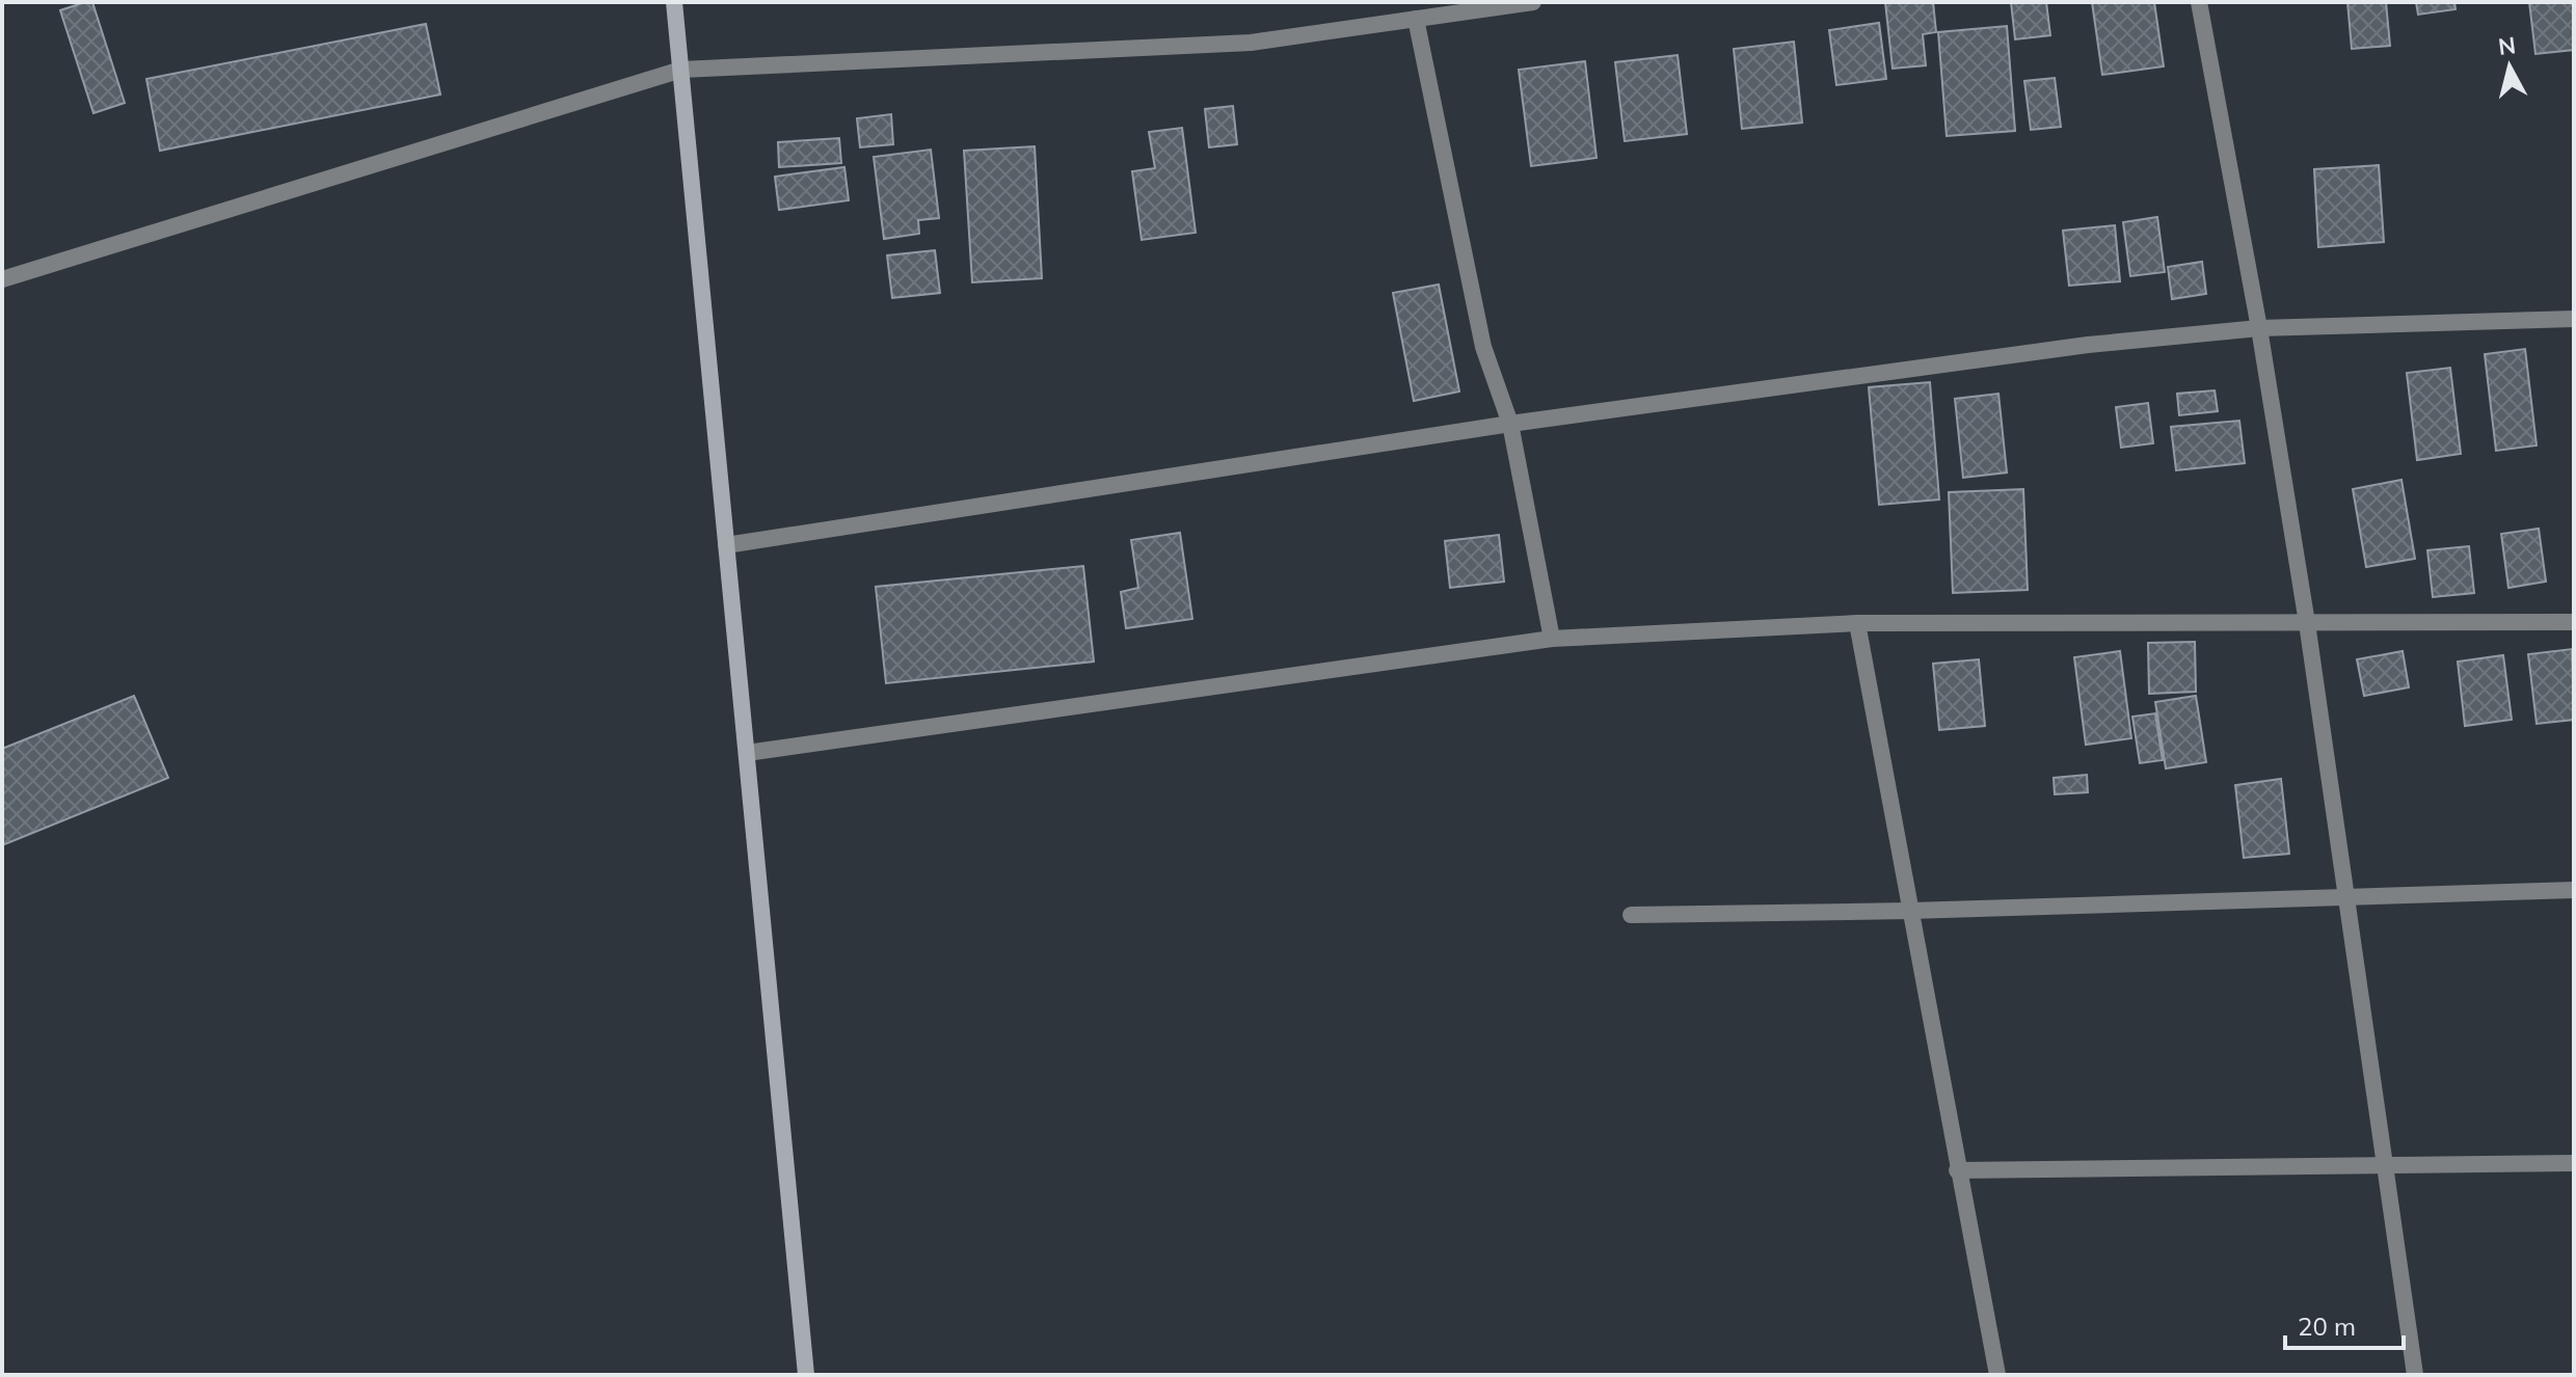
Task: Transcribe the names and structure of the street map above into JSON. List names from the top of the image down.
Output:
{
  "scale_bar": "20 m",
  "north": "top"
}
